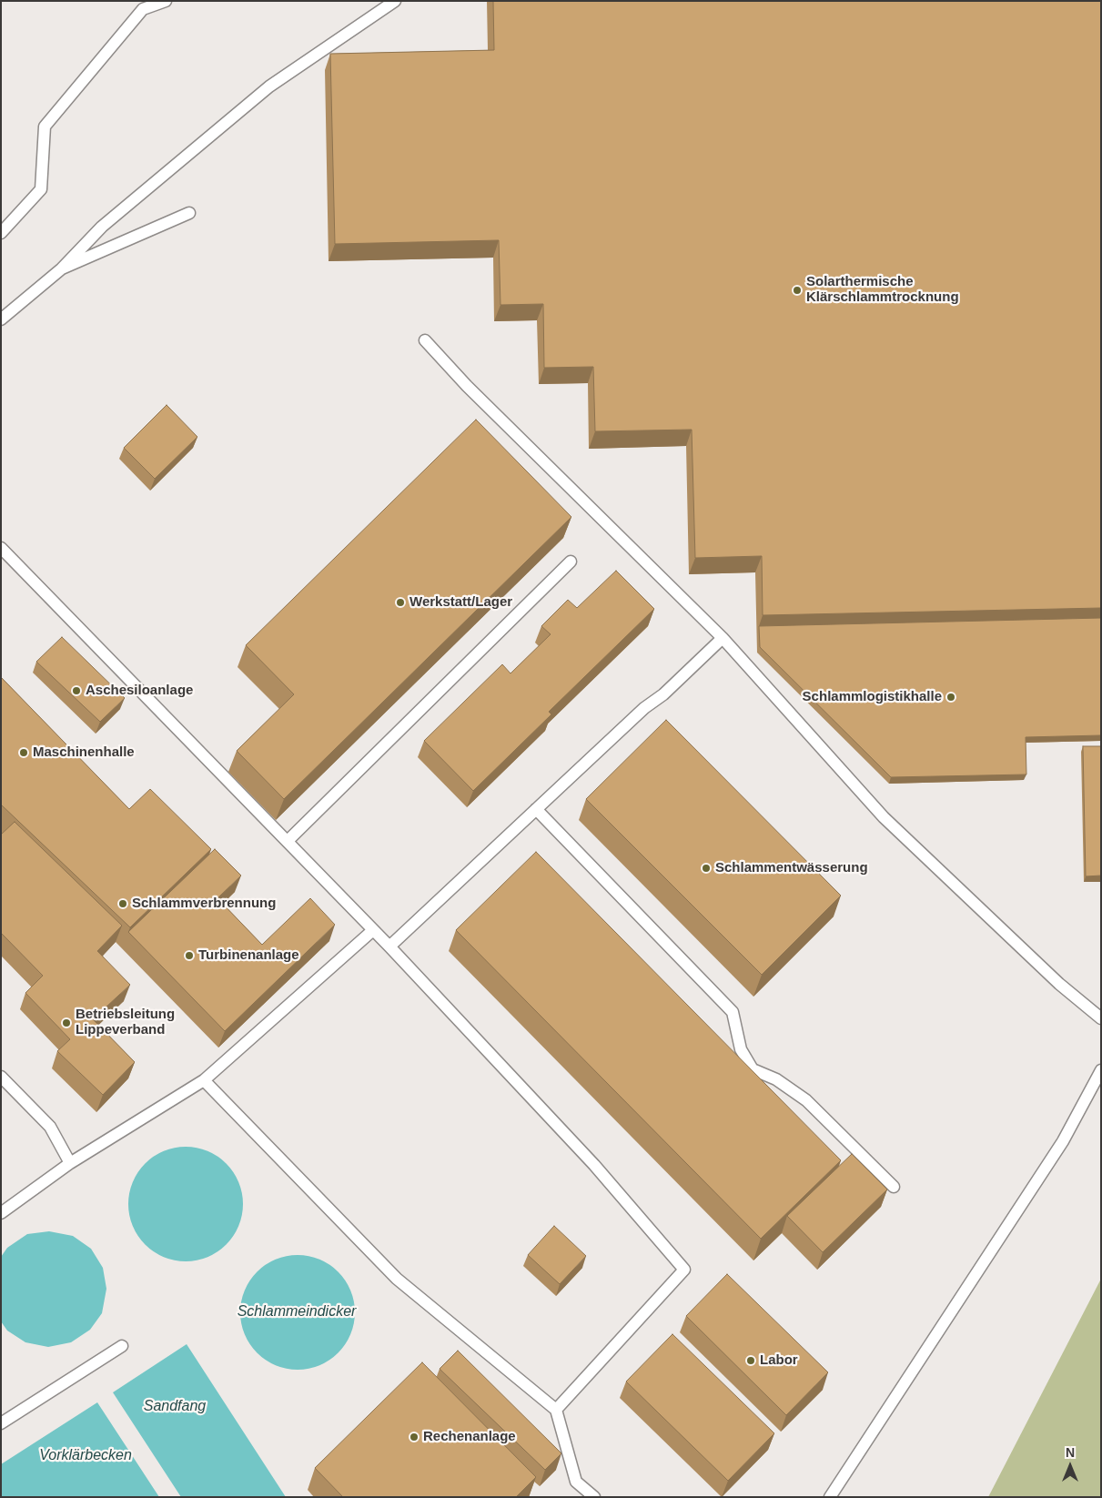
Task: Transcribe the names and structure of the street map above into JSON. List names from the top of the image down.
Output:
{
  "water": ["Schlammeindicker", "Sandfang", "Vorklärbecken"],
  "places": [
    "Solarthermische Klärschlammtrocknung",
    "Werkstatt/Lager",
    "Aschesiloanlage",
    "Schlammlogistikhalle",
    "Maschinenhalle",
    "Schlammentwässerung",
    "Schlammverbrennung",
    "Turbinenanlage",
    "Betriebsleitung Lippeverband",
    "Labor",
    "Rechenanlage"
  ],
  "north": "top"
}
